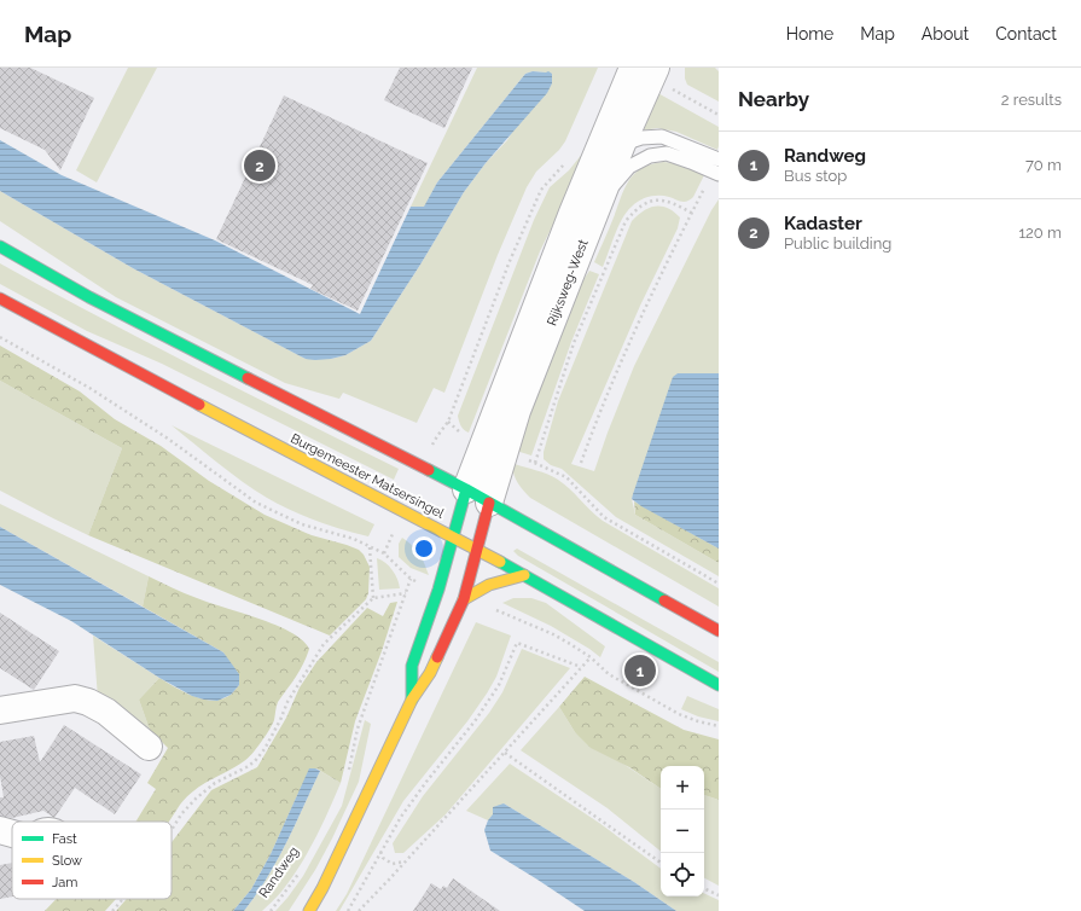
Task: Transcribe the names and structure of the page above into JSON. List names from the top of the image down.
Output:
{
  "streets": {
    "main road": ["Burgemeester Matsersingel"],
    "street": ["Rijksweg-West"],
    "path": ["Randweg"]
  },
  "legend": ["Fast", "Slow", "Jam"],
  "page": {
    "header": "Map",
    "nav": [
      "Home",
      "Map",
      "About",
      "Contact"
    ],
    "heading": ["Nearby", "2 results"],
    "list": [
      {
        "mark": "1",
        "name": "Randweg",
        "note": "Bus stop",
        "value": "70 m"
      },
      {
        "mark": "2",
        "name": "Kadaster",
        "note": "Public building",
        "value": "120 m"
      }
    ],
    "pins": ["2", "1"],
    "map_buttons": ["+", "−"]
  }
}
